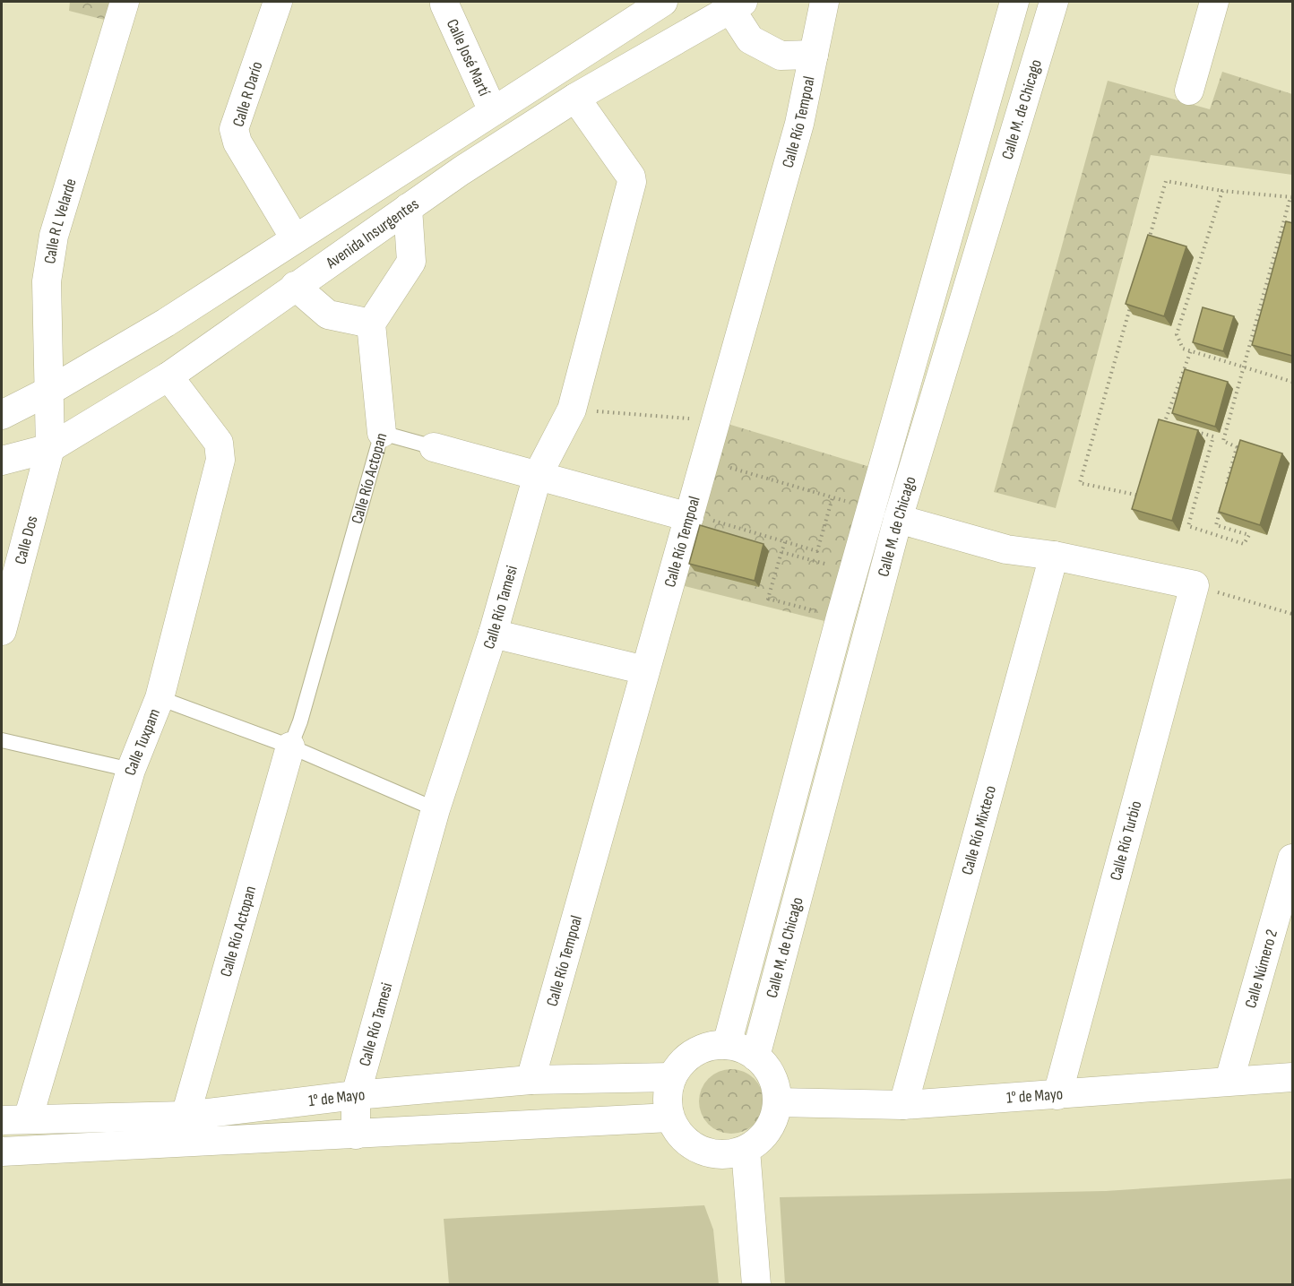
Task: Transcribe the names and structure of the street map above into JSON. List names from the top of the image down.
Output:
{
  "streets": {
    "street": [
      "Calle José Martí",
      "Calle R Darío",
      "Calle M. de Chicago",
      "Calle Río Tempoal",
      "Calle R L Velarde",
      "Avenida Insurgentes",
      "Calle Río Actopan",
      "Calle Dos",
      "Calle Río Tamesi",
      "Calle Tuxpam",
      "Calle Río Mixteco",
      "Calle Río Turbio",
      "Calle Número 2",
      "1° de Mayo"
    ]
  },
  "crossings": [
    ["Calle M. de Chicago", "1° de Mayo"],
    ["Calle Río Tempoal", "1° de Mayo"],
    ["Calle R L Velarde", "Avenida Insurgentes"],
    ["Calle R L Velarde", "Calle Dos"],
    ["Avenida Insurgentes", "Calle Dos"],
    ["Avenida Insurgentes", "Calle Río Tamesi"],
    ["Avenida Insurgentes", "Calle Tuxpam"],
    ["Calle Río Actopan", "1° de Mayo"],
    ["Calle Río Tamesi", "1° de Mayo"],
    ["Calle Tuxpam", "1° de Mayo"],
    ["Calle Río Mixteco", "1° de Mayo"],
    ["Calle Río Turbio", "1° de Mayo"],
    ["Calle Número 2", "1° de Mayo"]
  ]
}
